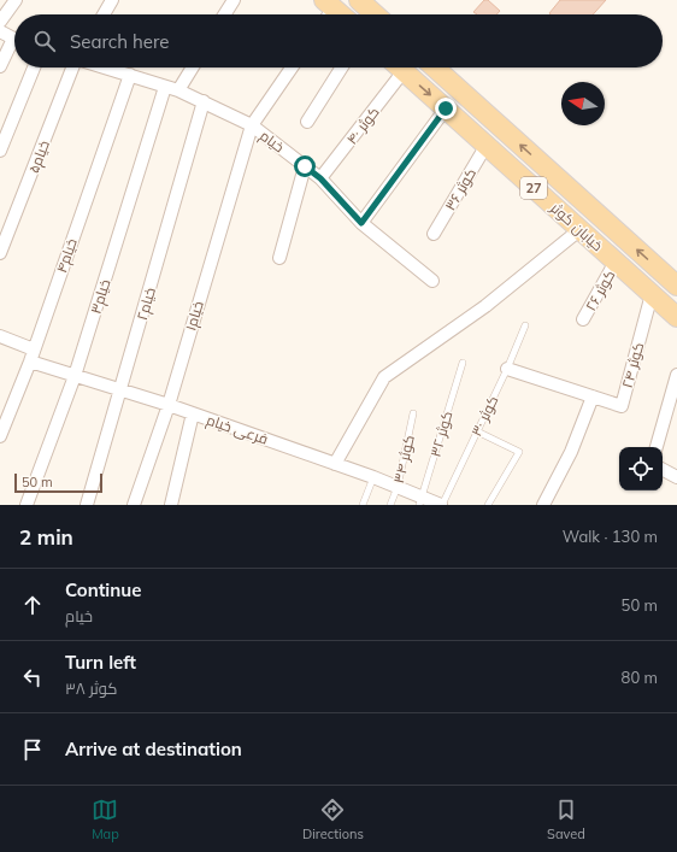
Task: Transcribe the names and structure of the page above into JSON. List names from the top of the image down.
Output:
{
  "streets": {
    "main road": ["27", "خیابان کوثر"],
    "street": [
      "کوثر ۴۰",
      "خیام",
      "خیام۵",
      "کوثر ۳۶",
      "خیام۴",
      "کوثر ۲۶",
      "خیام۳",
      "خیام۲",
      "خیام۱",
      "کوثر ۲۴",
      "فرعی خیام"
    ],
    "lane": ["کوثر ۳۰", "کوثر ۳۲", "کوثر ۳۴"]
  },
  "crossings": [
    ["کوثر ۴۰", "خیام"],
    ["خیام", "خیام۴"],
    ["خیام", "خیام۳"],
    ["خیام", "خیام۲"],
    ["خیام", "خیام۱"],
    ["کوثر ۳۶", "خیابان کوثر"],
    ["خیابان کوثر", "کوثر ۲۶"],
    ["خیابان کوثر", "کوثر ۲۴"],
    ["خیام۴", "فرعی خیام"],
    ["خیام۳", "فرعی خیام"],
    ["خیام۲", "فرعی خیام"],
    ["خیام۱", "فرعی خیام"],
    ["کوثر ۲۴", "کوثر ۳۰"],
    ["کوثر ۳۰", "فرعی خیام"],
    ["فرعی خیام", "کوثر ۳۲"],
    ["فرعی خیام", "کوثر ۳۴"]
  ],
  "scale_bar": "50 m",
  "north": "left",
  "page": {
    "search": "Search here",
    "scale": "50 m",
    "heading": ["2 min", "Walk · 130 m"],
    "list": [
      ["Continue", "خیام", "50 m"],
      ["Turn left", "کوثر ۳۸", "80 m"],
      "Arrive at destination"
    ],
    "nav": ["Map", "Directions", "Saved"]
  }
}
